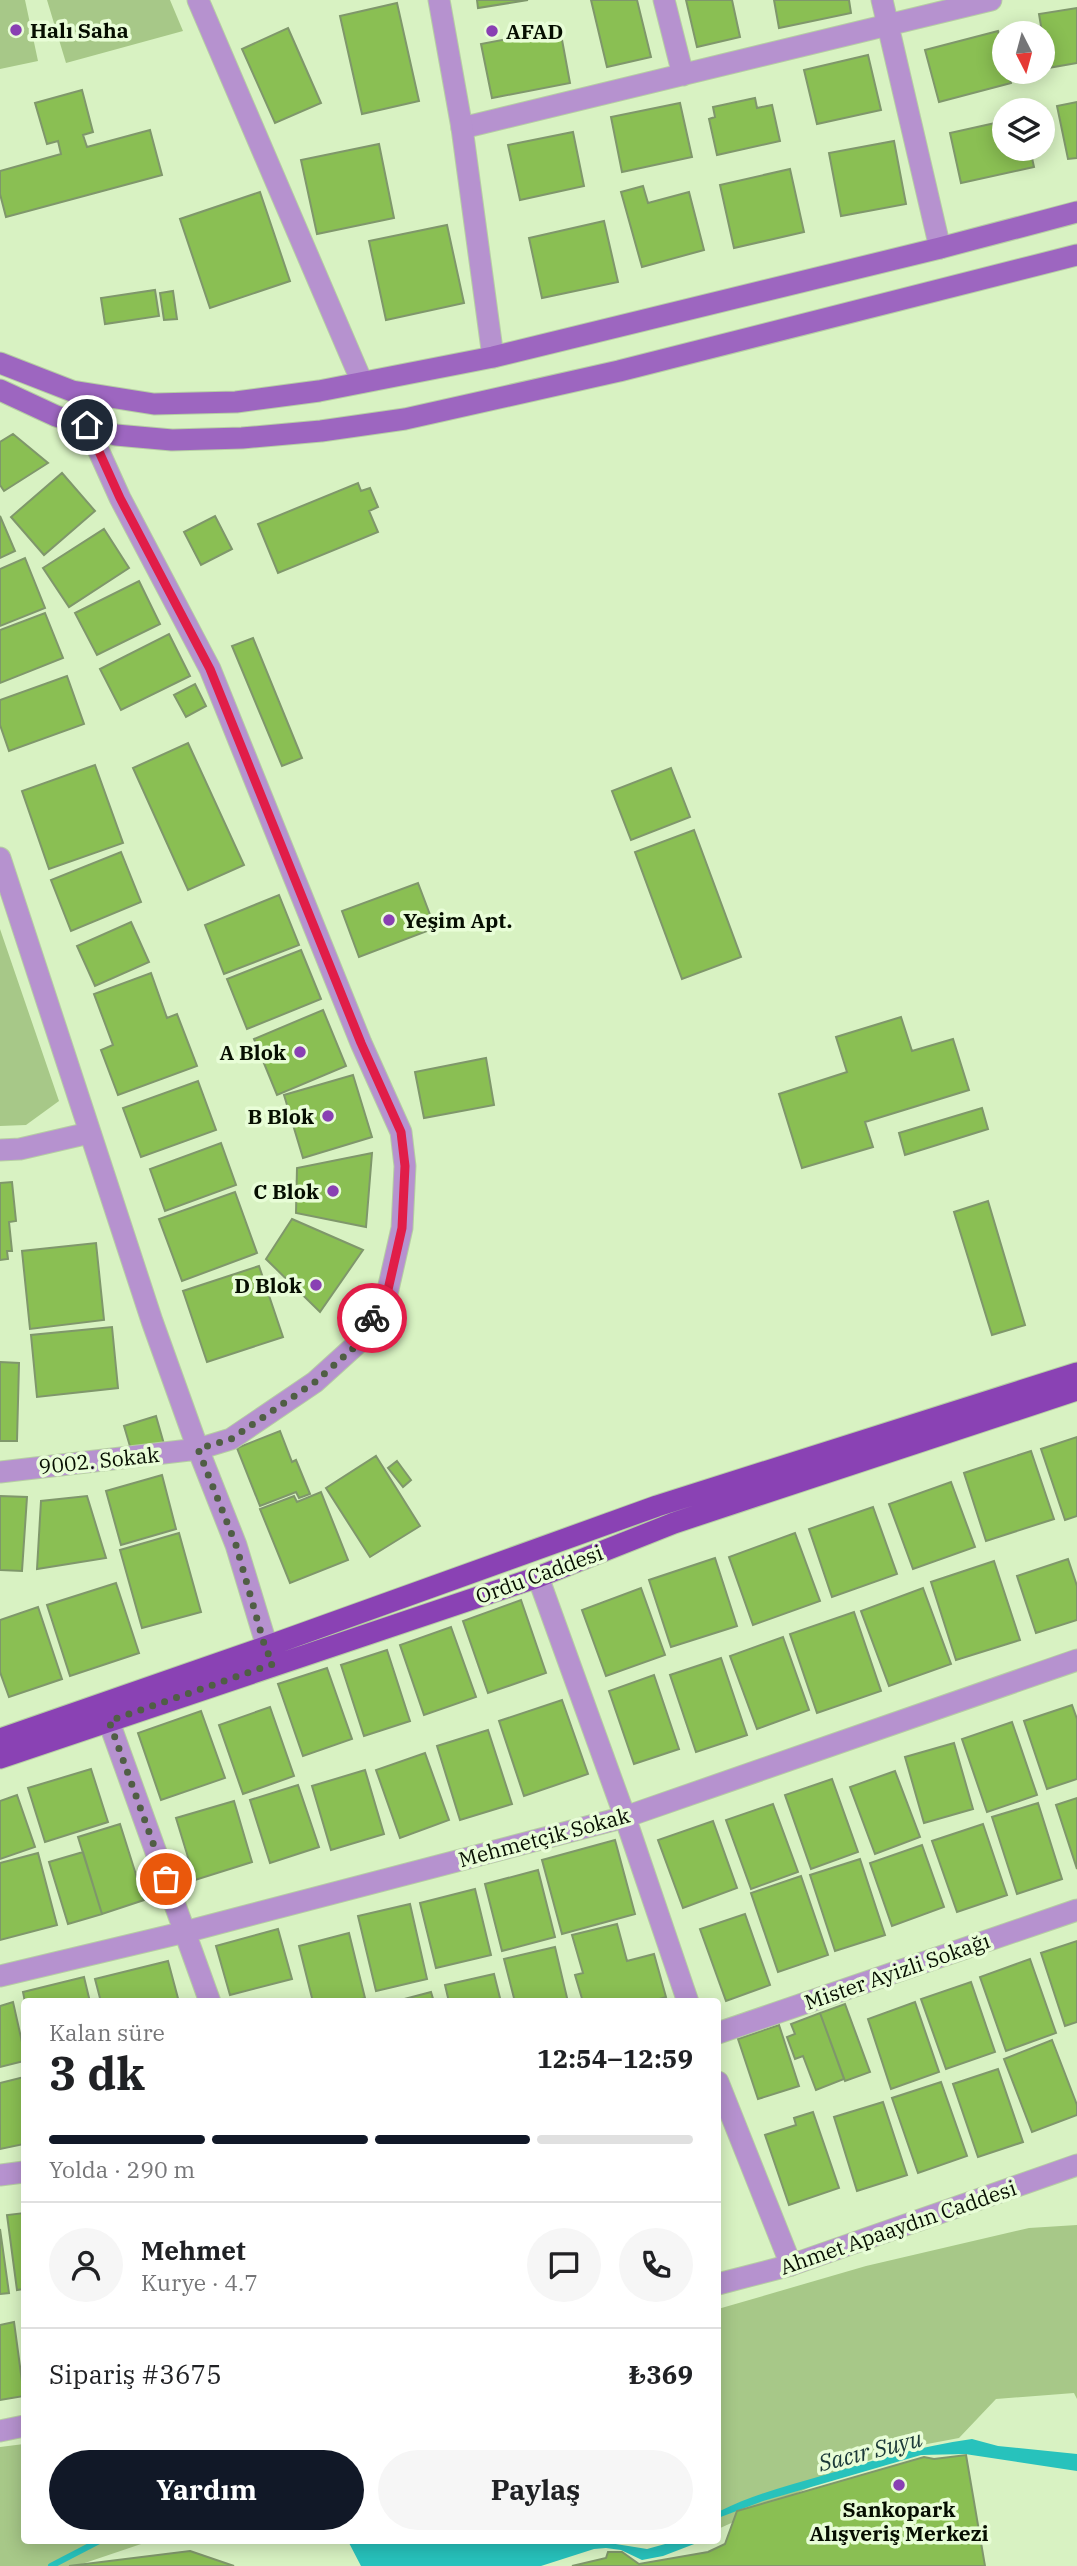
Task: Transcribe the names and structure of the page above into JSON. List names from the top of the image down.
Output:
{
  "streets": {
    "main road": ["Ordu Caddesi"],
    "street": [
      "9002. Sokak",
      "Mehmetçik Sokak",
      "Mister Ayizli Sokağı",
      "Ahmet Apaaydın Caddesi"
    ]
  },
  "water": ["Sacır Suyu"],
  "places": [
    "Halı Saha",
    "AFAD",
    "Yeşim Apt.",
    "A Blok",
    "B Blok",
    "C Blok",
    "D Blok",
    "Sankopark Alışveriş Merkezi"
  ],
  "north": "bottom",
  "page": {
    "heading": ["3 dk", "Kalan süre", "12:54–12:59"],
    "panel": [
      "Mehmet",
      "Kurye · 4.7",
      "Sipariş #3675",
      "₺369"
    ],
    "bar": "Yolda · 290 m",
    "buttons": ["Yardım", "Paylaş"]
  }
}
